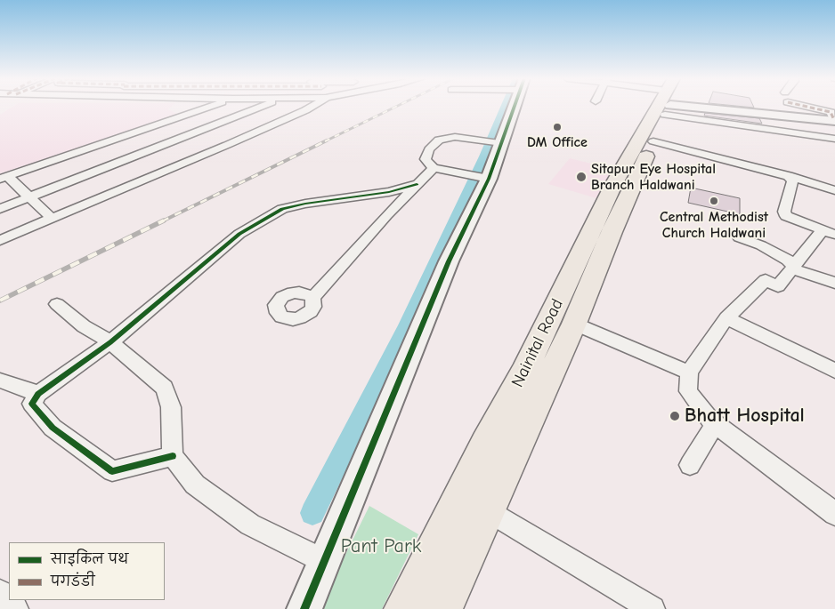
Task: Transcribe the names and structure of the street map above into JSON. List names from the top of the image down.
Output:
{
  "streets": {
    "highway": ["Nainital Road"]
  },
  "parks": ["Pant Park"],
  "places": [
    "DM Office",
    "Sitapur Eye Hospital Branch Haldwani",
    "Central Methodist Church Haldwani",
    "Bhatt Hospital"
  ],
  "legend": ["साइकिल पथ", "पगडंडी"]
}
